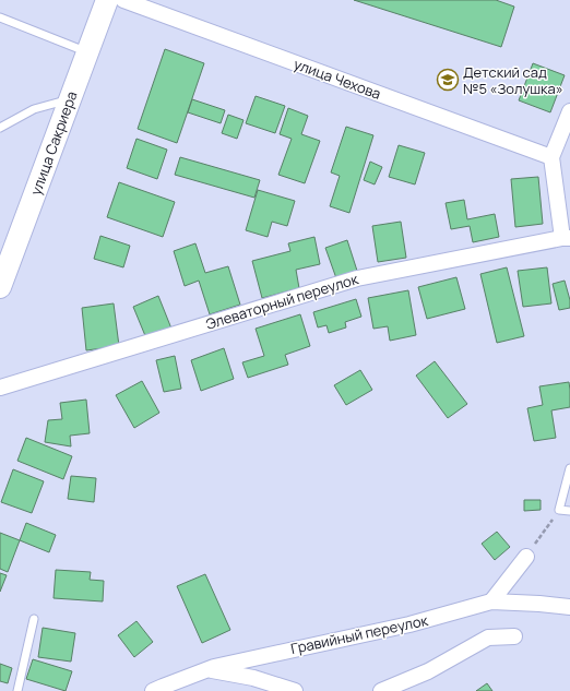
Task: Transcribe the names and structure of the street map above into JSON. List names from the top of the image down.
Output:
{
  "streets": {
    "street": [
      "улица Чехова",
      "улица Сакриера",
      "Элеваторный переулок",
      "Гравийный переулок"
    ]
  },
  "places": {
    "school or university": ["Детский сад №5 «Золушка»"]
  }
}
